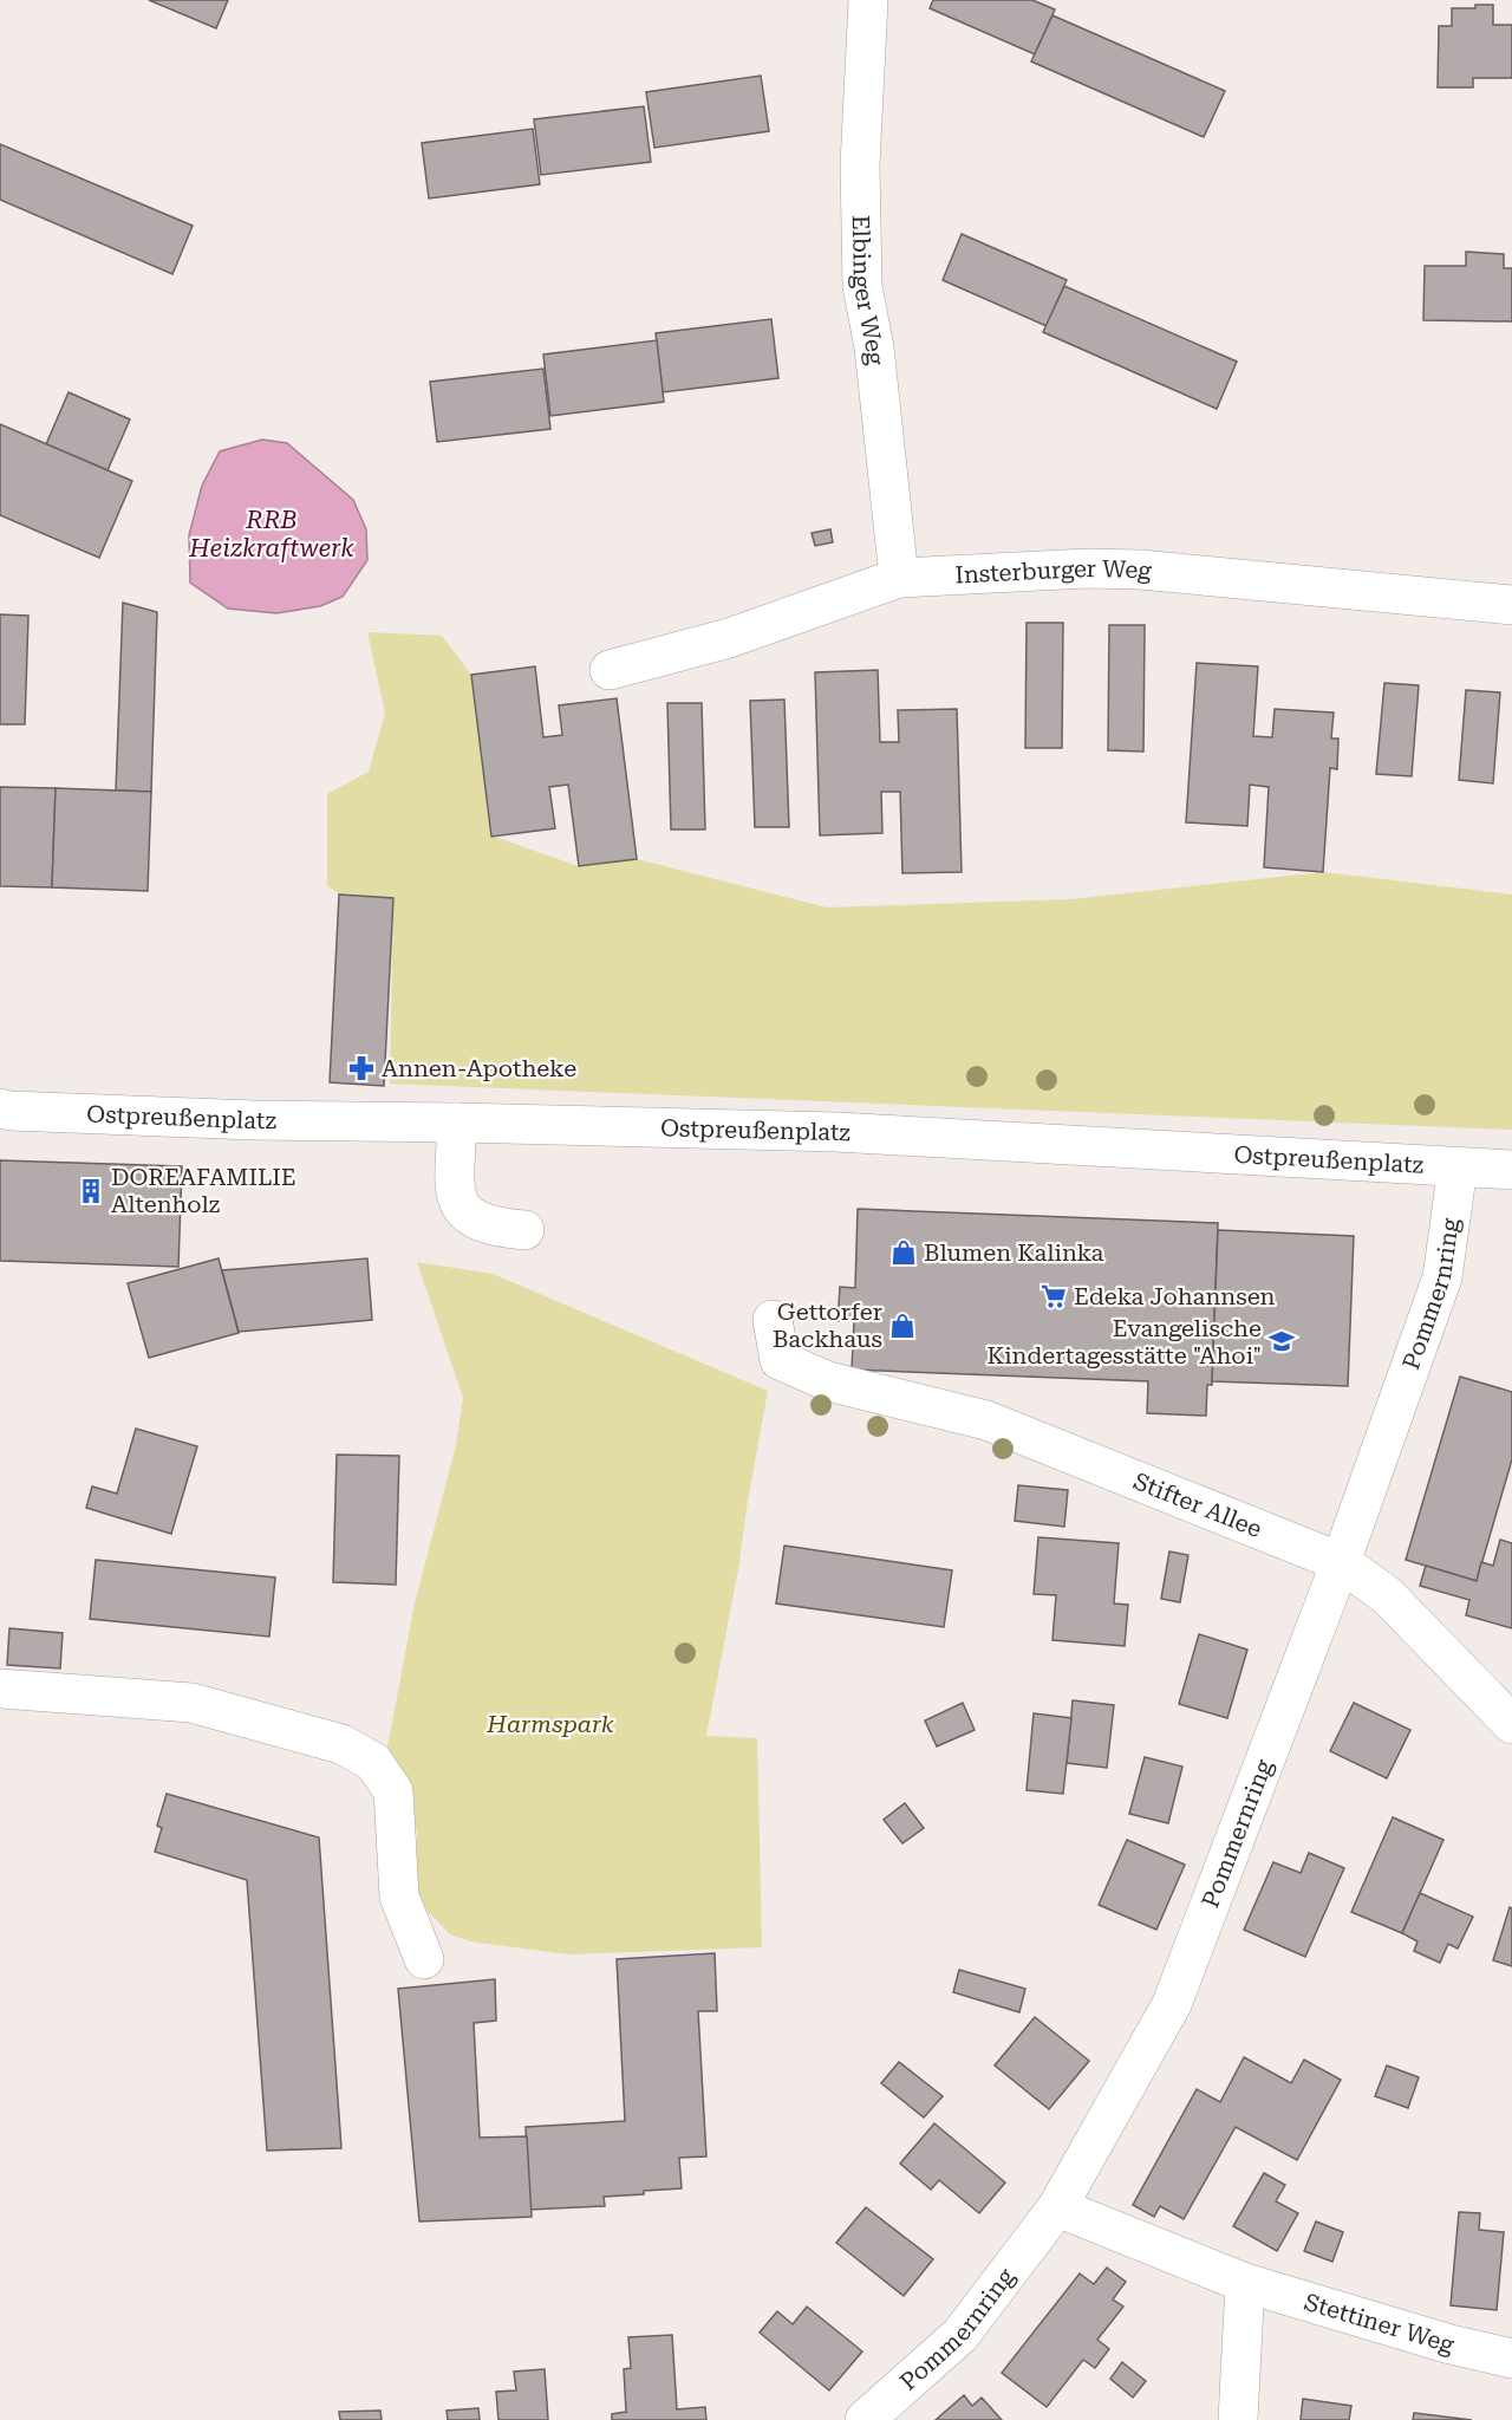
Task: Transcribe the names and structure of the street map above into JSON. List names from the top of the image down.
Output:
{
  "streets": {
    "street": [
      "Elbinger Weg",
      "Insterburger Weg",
      "Ostpreußenplatz",
      "Pommernring",
      "Stifter Allee",
      "Stettiner Weg"
    ]
  },
  "crossings": [
    ["Elbinger Weg", "Insterburger Weg"],
    ["Ostpreußenplatz", "Pommernring"],
    ["Pommernring", "Stifter Allee"],
    ["Pommernring", "Stettiner Weg"]
  ],
  "water": ["RRB Heizkraftwerk"],
  "parks": ["Harmspark"],
  "places": {
    "pharmacy": ["Annen-Apotheke"],
    "building": ["DOREAFAMILIE Altenholz"],
    "shop": ["Blumen Kalinka", "Gettorfer Backhaus"],
    "supermarket": ["Edeka Johannsen"],
    "school or university": ["Evangelische Kindertagesstätte \"Ahoi\""]
  }
}
